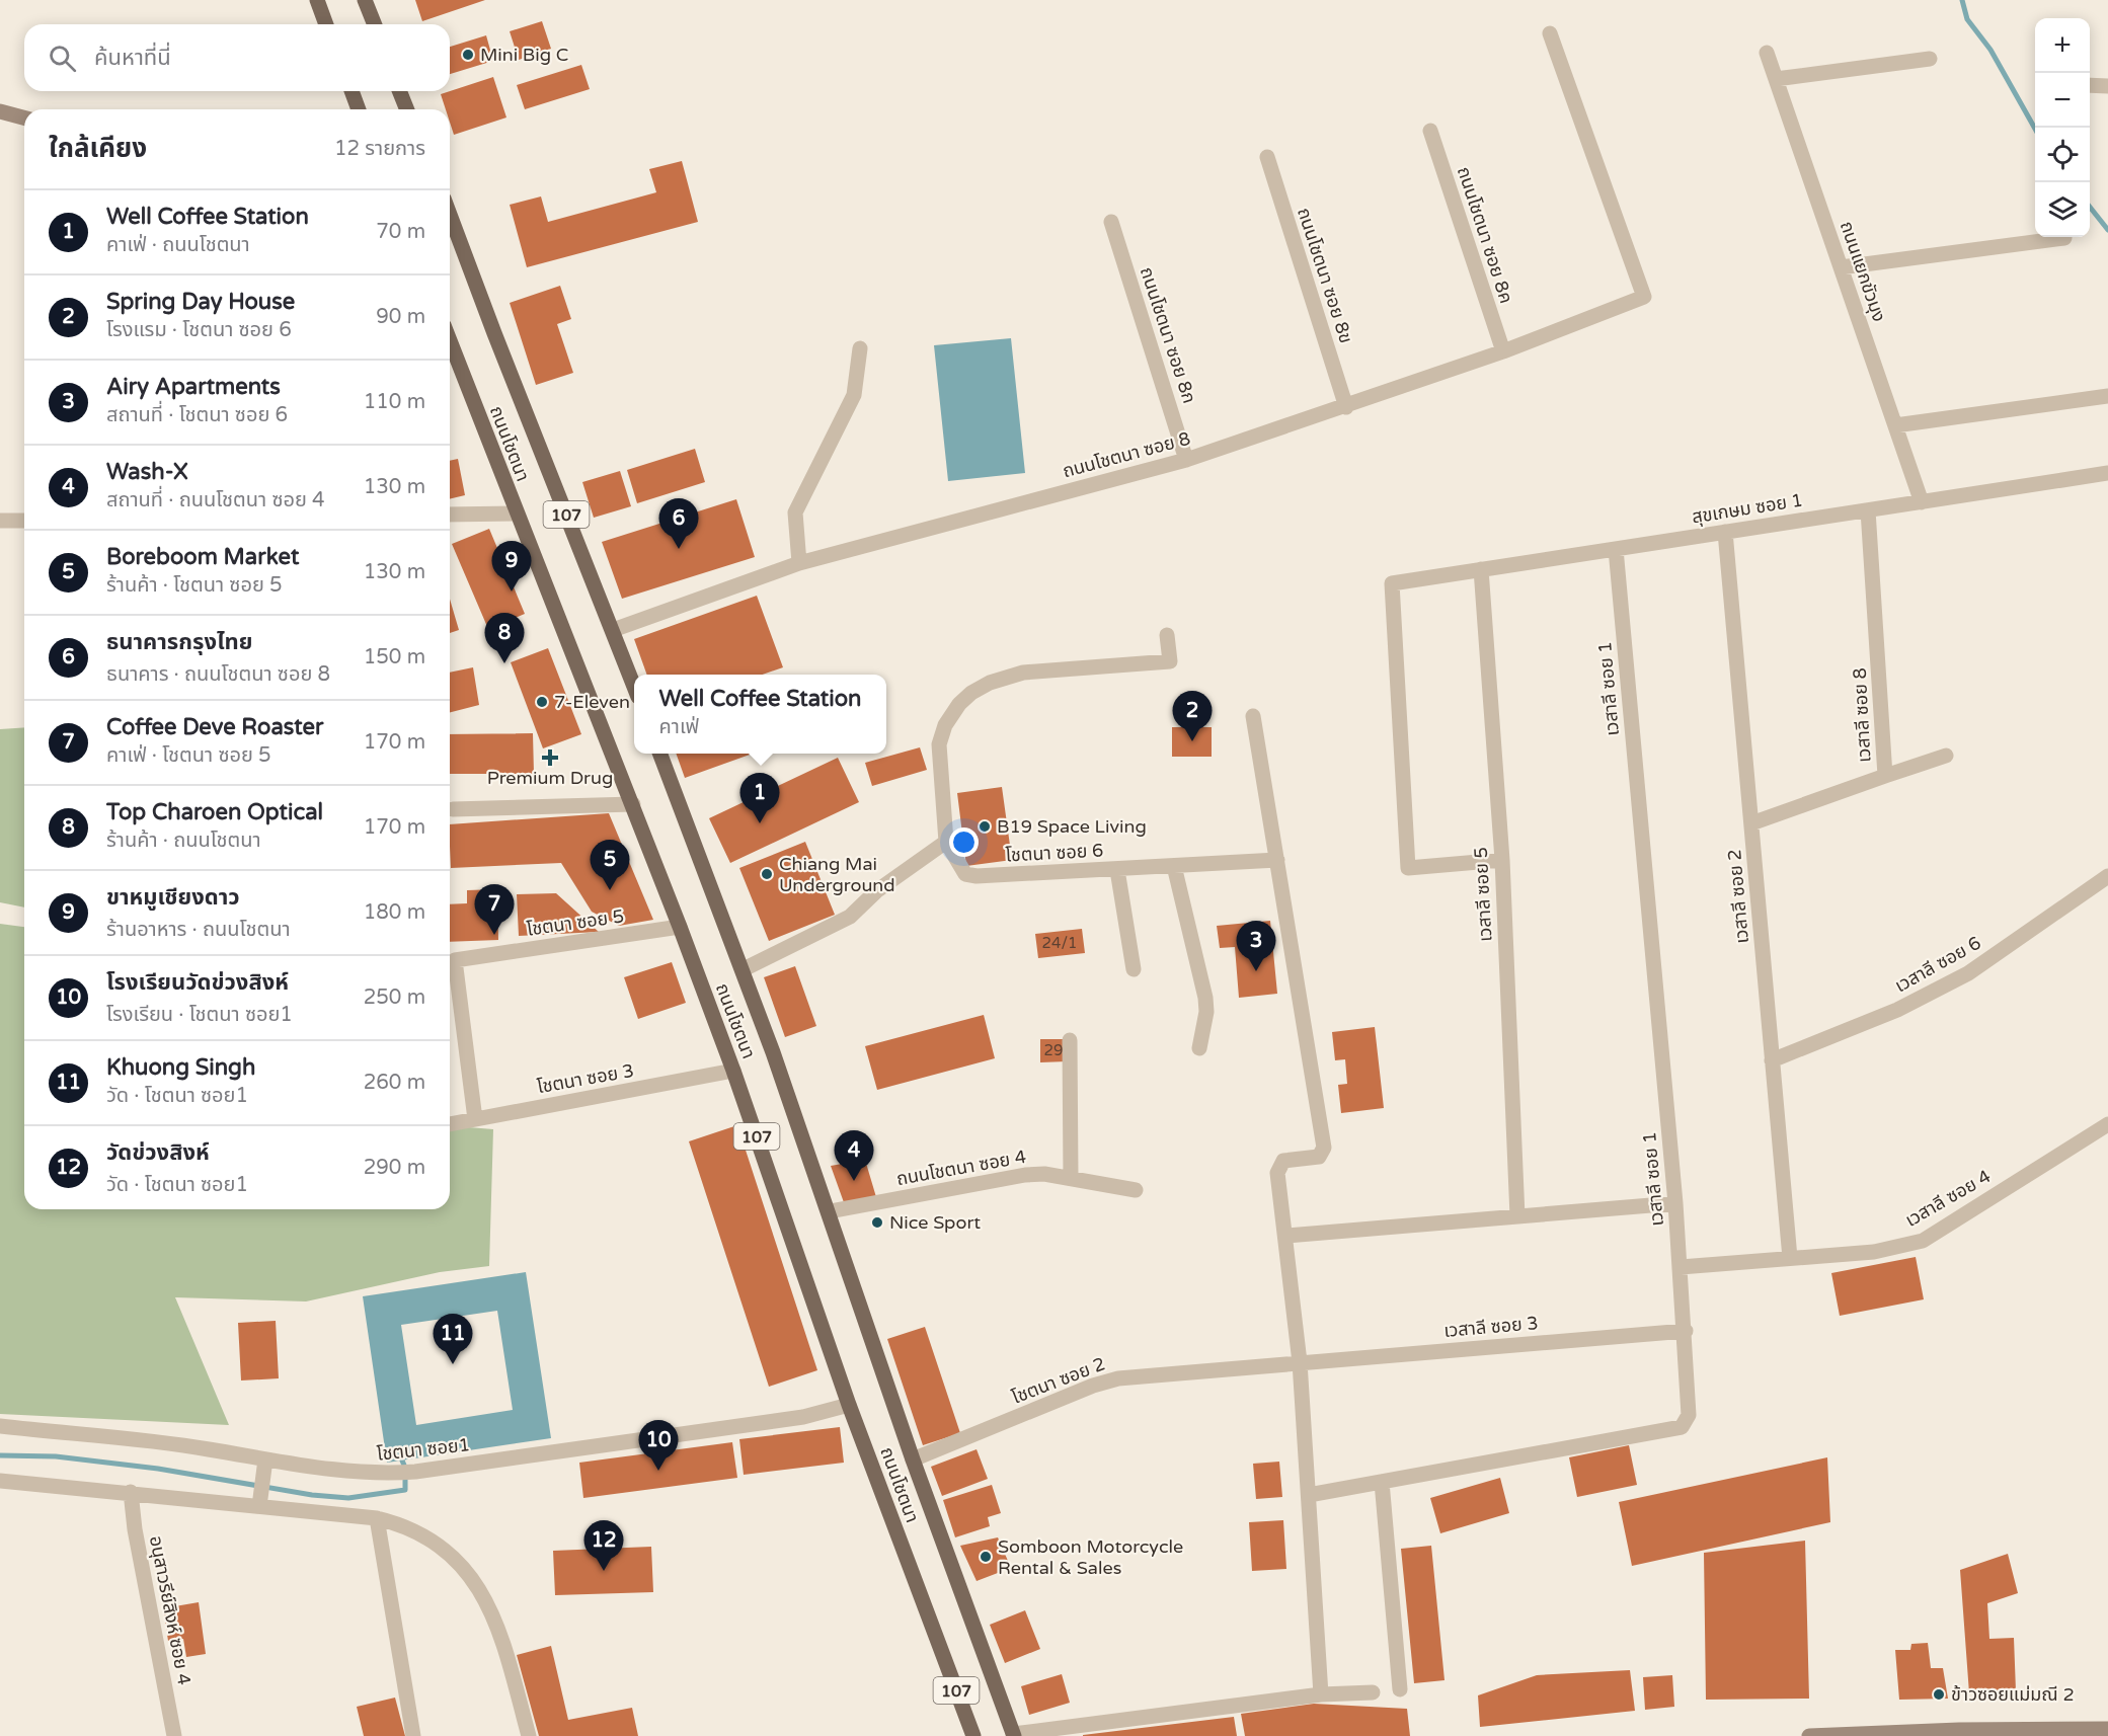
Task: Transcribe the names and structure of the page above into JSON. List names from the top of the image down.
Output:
{
  "streets": {
    "main road": ["ถนนโชตนา", "107"],
    "street": [
      "ถนนโชตนา ซอย 8ค",
      "ถนนแยกขัวมุง",
      "ถนนโชตนา ซอย 8ข",
      "ถนนโชตนา ซอย 8ก",
      "ถนนโชตนา ซอย 8",
      "สุขเกษม ซอย 1",
      "เวสาลี ซอย 1",
      "เวสาลี ซอย 8",
      "โชตนา ซอย 6",
      "เวสาลี ซอย 5",
      "เวสาลี ซอย 2",
      "โชตนา ซอย 5",
      "เวสาลี ซอย 6",
      "โชตนา ซอย 3",
      "ถนนโชตนา ซอย 4",
      "เวสาลี ซอย 4",
      "เวสาลี ซอย 3",
      "โชตนา ซอย 2",
      "โชตนา ซอย1",
      "อนุสาวรีย์สิงห์ ซอย 4"
    ]
  },
  "crossings": [
    ["ถนนโชตนา ซอย 8ค", "ถนนโชตนา ซอย 8"],
    ["ถนนแยกขัวมุง", "สุขเกษม ซอย 1"],
    ["ถนนโชตนา ซอย 8ข", "ถนนโชตนา ซอย 8"],
    ["ถนนโชตนา ซอย 8ก", "ถนนโชตนา ซอย 8"],
    ["ถนนโชตนา", "ถนนโชตนา ซอย 8"],
    ["ถนนโชตนา", "โชตนา ซอย 5"],
    ["ถนนโชตนา", "โชตนา ซอย 3"],
    ["ถนนโชตนา", "ถนนโชตนา ซอย 4"],
    ["ถนนโชตนา", "โชตนา ซอย 2"],
    ["ถนนโชตนา", "โชตนา ซอย1"],
    ["สุขเกษม ซอย 1", "เวสาลี ซอย 1"],
    ["สุขเกษม ซอย 1", "เวสาลี ซอย 8"],
    ["สุขเกษม ซอย 1", "เวสาลี ซอย 5"],
    ["สุขเกษม ซอย 1", "เวสาลี ซอย 2"],
    ["เวสาลี ซอย 1", "เวสาลี ซอย 4"],
    ["เวสาลี ซอย 1", "เวสาลี ซอย 3"],
    ["เวสาลี ซอย 8", "เวสาลี ซอย 2"],
    ["เวสาลี ซอย 2", "เวสาลี ซอย 6"],
    ["เวสาลี ซอย 2", "เวสาลี ซอย 4"],
    ["โชตนา ซอย 5", "โชตนา ซอย 3"],
    ["เวสาลี ซอย 3", "โชตนา ซอย 2"]
  ],
  "places": {
    "other": [
      "Mini Big C",
      "7-Eleven",
      "B19 Space Living",
      "Chiang Mai Underground",
      "Nice Sport",
      "Somboon Motorcycle Rental & Sales",
      "ข้าวซอยแม่มณี 2"
    ],
    "health": ["Premium Drug"]
  },
  "house_numbers": ["24/1", "29"],
  "page": {
    "map_buttons": ["+", "−"],
    "search": "ค้นหาที่นี่",
    "heading": ["ใกล้เคียง", "12 รายการ"],
    "list": [
      {
        "mark": "1",
        "name": "Well Coffee Station",
        "note": "คาเฟ่ · ถนนโชตนา",
        "value": "70 m"
      },
      {
        "mark": "2",
        "name": "Spring Day House",
        "note": "โรงแรม · โชตนา ซอย 6",
        "value": "90 m"
      },
      {
        "mark": "3",
        "name": "Airy Apartments",
        "note": "สถานที่ · โชตนา ซอย 6",
        "value": "110 m"
      },
      {
        "mark": "4",
        "name": "Wash-X",
        "note": "สถานที่ · ถนนโชตนา ซอย 4",
        "value": "130 m"
      },
      {
        "mark": "5",
        "name": "Boreboom Market",
        "note": "ร้านค้า · โชตนา ซอย 5",
        "value": "130 m"
      },
      {
        "mark": "6",
        "name": "ธนาคารกรุงไทย",
        "note": "ธนาคาร · ถนนโชตนา ซอย 8",
        "value": "150 m"
      },
      {
        "mark": "7",
        "name": "Coffee Deve Roaster",
        "note": "คาเฟ่ · โชตนา ซอย 5",
        "value": "170 m"
      },
      {
        "mark": "8",
        "name": "Top Charoen Optical",
        "note": "ร้านค้า · ถนนโชตนา",
        "value": "170 m"
      },
      {
        "mark": "9",
        "name": "ขาหมูเชียงดาว",
        "note": "ร้านอาหาร · ถนนโชตนา",
        "value": "180 m"
      },
      {
        "mark": "10",
        "name": "โรงเรียนวัดข่วงสิงห์",
        "note": "โรงเรียน · โชตนา ซอย1",
        "value": "250 m"
      },
      {
        "mark": "11",
        "name": "Khuong Singh",
        "note": "วัด · โชตนา ซอย1",
        "value": "260 m"
      },
      {
        "mark": "12",
        "name": "วัดข่วงสิงห์",
        "note": "วัด · โชตนา ซอย1",
        "value": "290 m"
      }
    ],
    "pins": [
      "6",
      "9",
      "8",
      "2",
      "1",
      "5",
      "7",
      "3",
      "4",
      "11",
      "10",
      "12"
    ],
    "popup": ["Well Coffee Station", "คาเฟ่"]
  }
}
